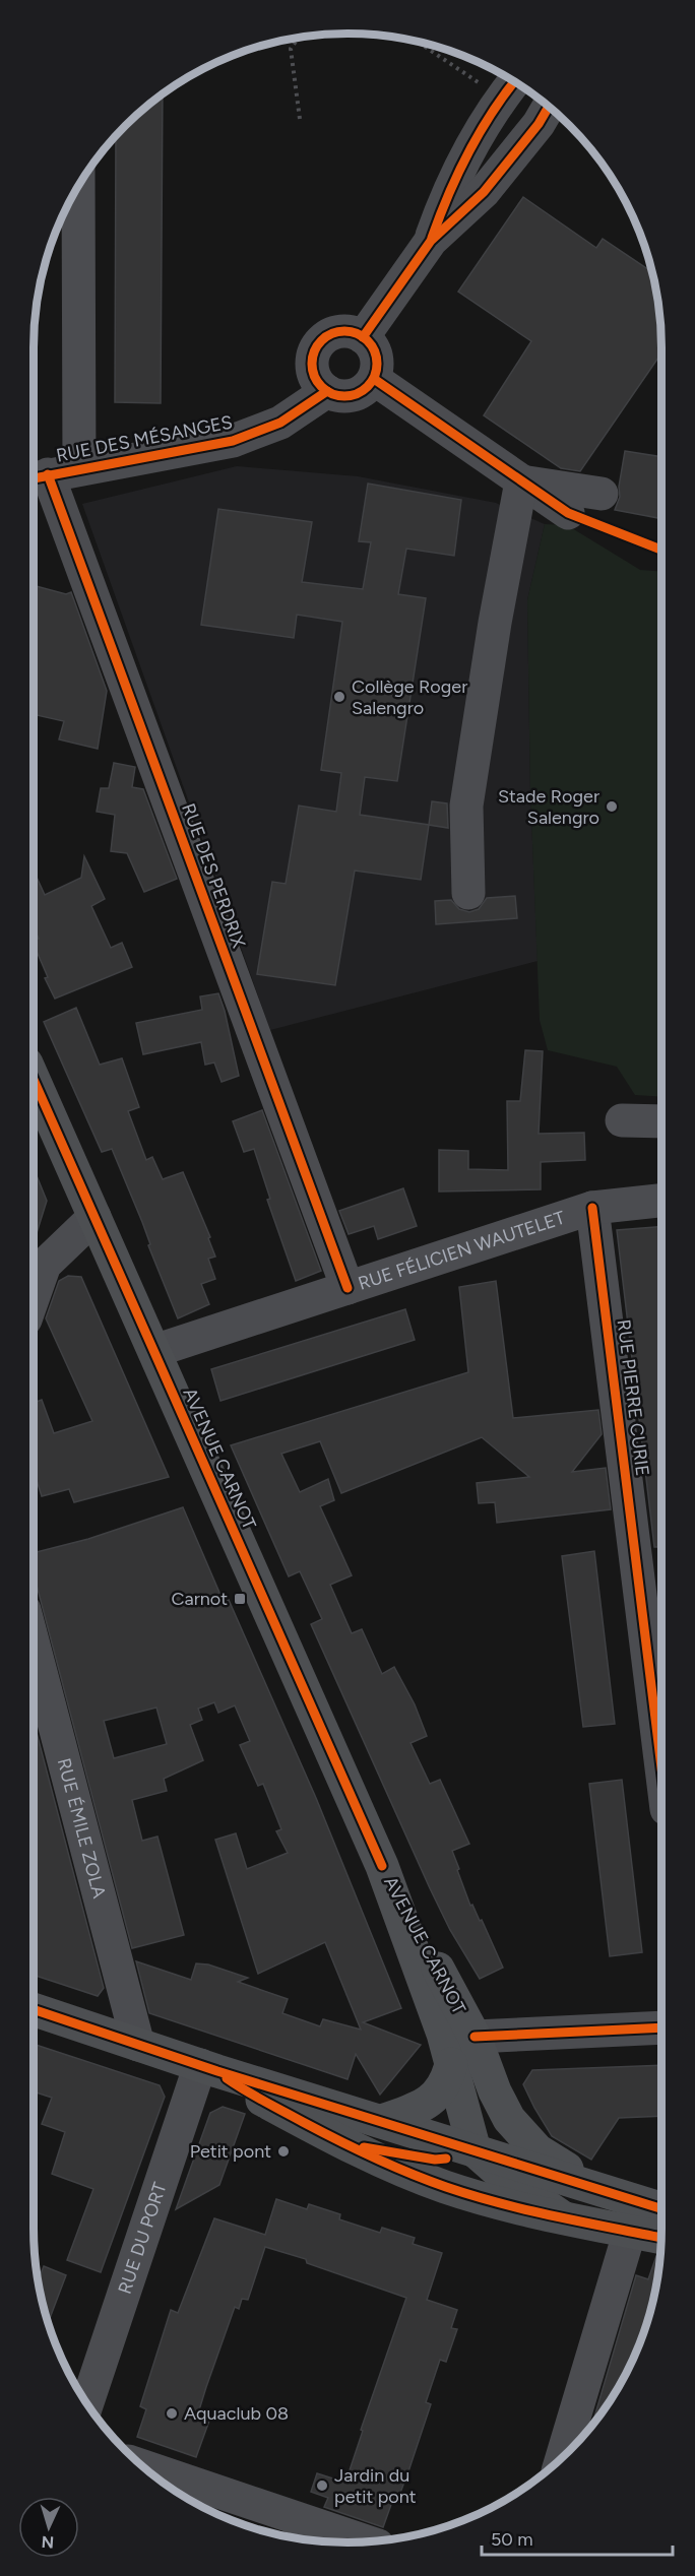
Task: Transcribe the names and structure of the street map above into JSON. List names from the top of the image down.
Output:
{
  "streets": {
    "main road": ["AVENUE CARNOT"],
    "street": [
      "RUE DES MÉSANGES",
      "RUE DES PERDRIX",
      "RUE FÉLICIEN WAUTELET",
      "RUE PIERRE CURIE",
      "RUE ÉMILE ZOLA",
      "RUE DU PORT"
    ]
  },
  "crossings": [
    ["RUE DES MÉSANGES", "RUE DES PERDRIX"],
    ["RUE DES PERDRIX", "RUE FÉLICIEN WAUTELET"],
    ["RUE FÉLICIEN WAUTELET", "RUE PIERRE CURIE"],
    ["RUE FÉLICIEN WAUTELET", "AVENUE CARNOT"]
  ],
  "places": {
    "other": [
      "Collège Roger Salengro",
      "Stade Roger Salengro",
      "Petit pont",
      "Aquaclub 08",
      "Jardin du petit pont"
    ],
    "transit": ["Carnot"]
  },
  "scale_bar": "50 m",
  "north": "bottom"
}
